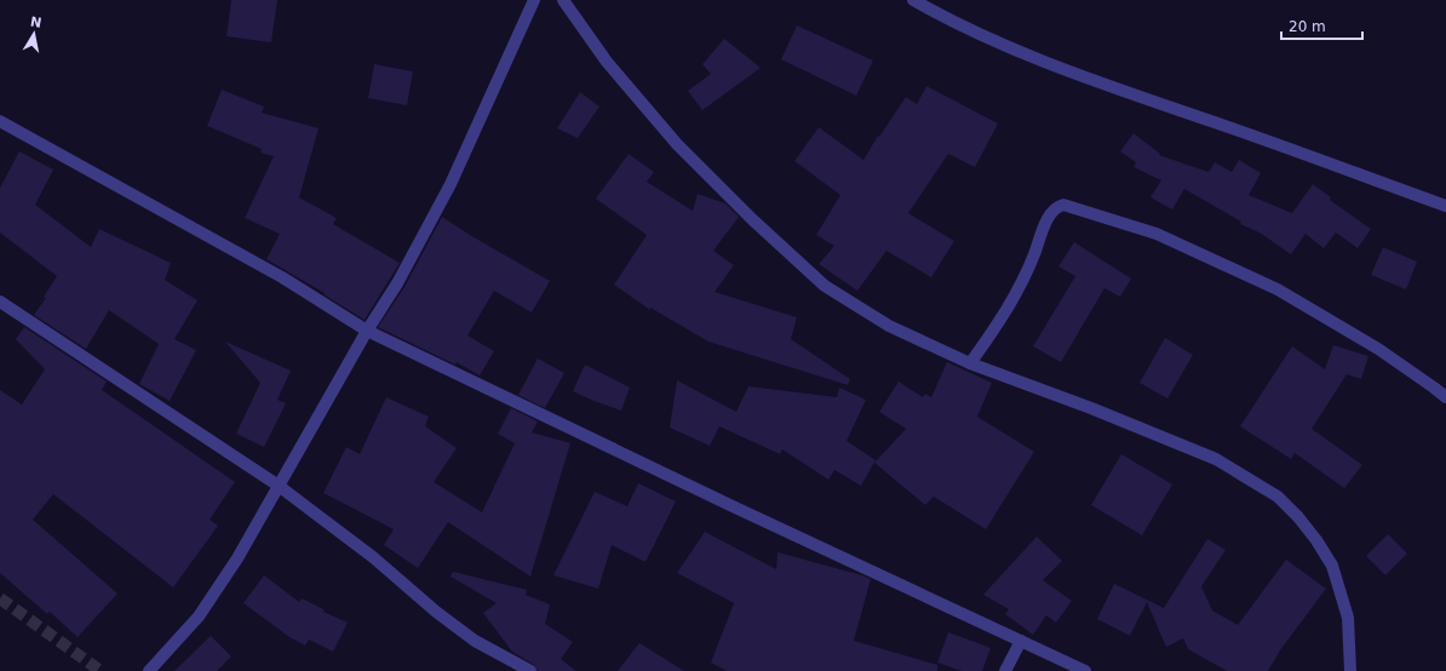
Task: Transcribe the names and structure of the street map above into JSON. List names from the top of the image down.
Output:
{
  "scale_bar": "20 m",
  "north": "top"
}
